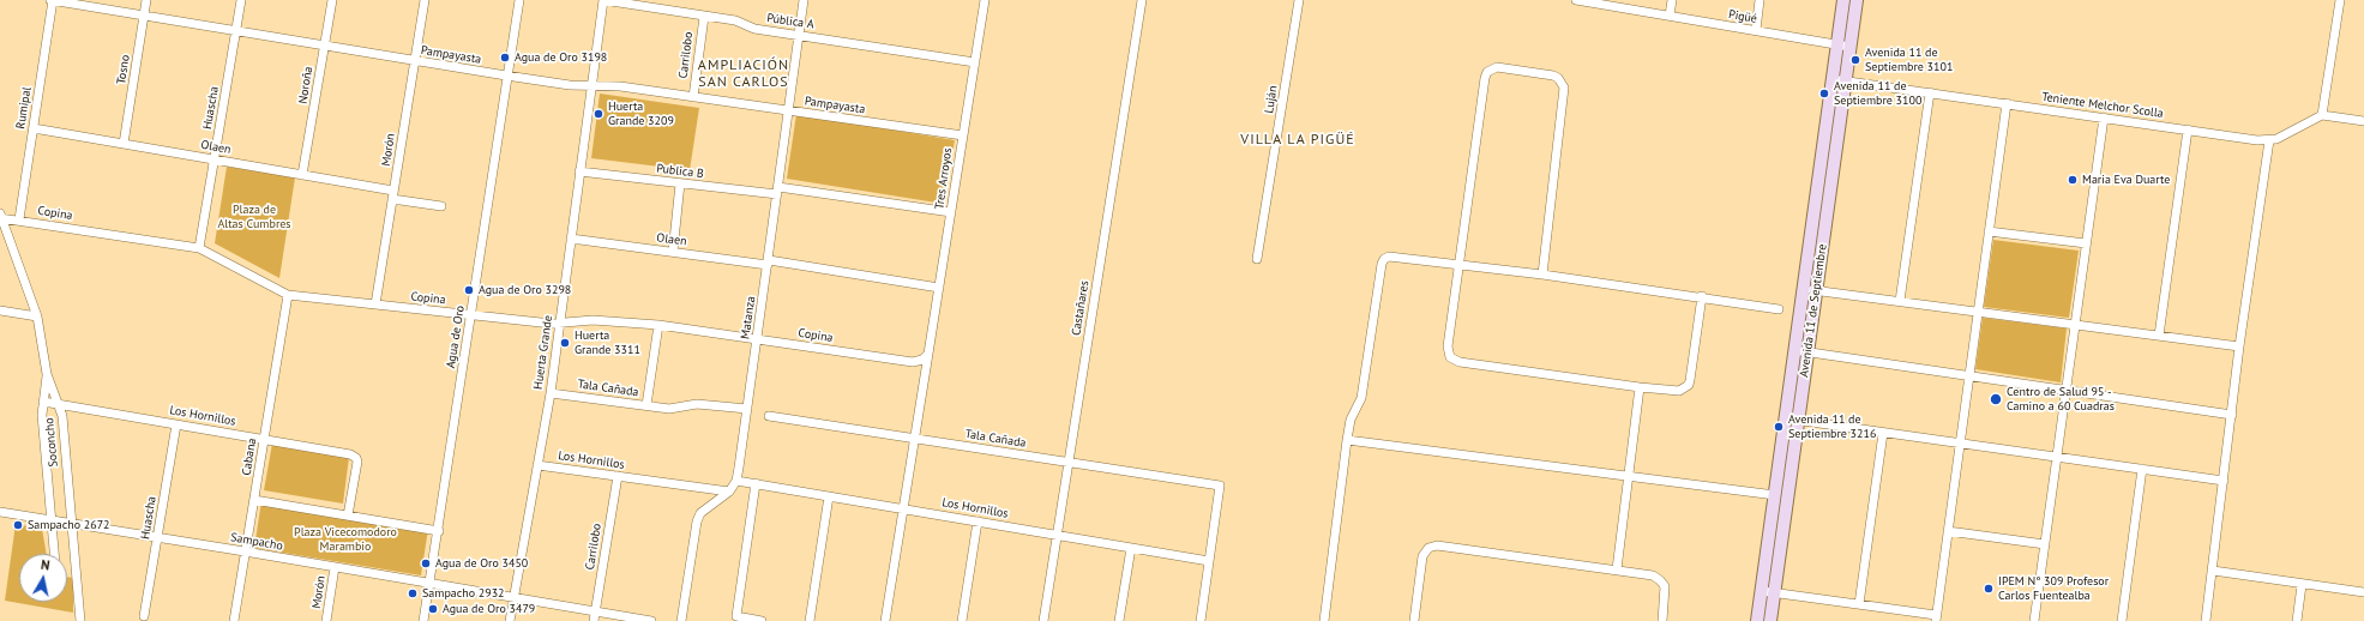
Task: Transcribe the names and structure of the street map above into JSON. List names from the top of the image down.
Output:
{
  "streets": {
    "main road": ["Avenida 11 de Septiembre"],
    "street": [
      "Pigüé",
      "Pública A",
      "Pampayasta",
      "Carrilobo",
      "Tosno",
      "Noroña",
      "Luján",
      "Teniente Melchor Scolla",
      "Rumipal",
      "Huascha",
      "Olaen",
      "Morón",
      "Publica B",
      "Tres Arroyos",
      "Copina",
      "Castañares",
      "Matanza",
      "Agua de Oro",
      "Huerta Grande",
      "Tala Cañada",
      "Los Hornillos",
      "Soconcho",
      "Cabana",
      "Sampacho"
    ]
  },
  "crossings": [
    ["Pigüé", "Avenida 11 de Septiembre"],
    ["Pública A", "Carrilobo"],
    ["Pública A", "Tres Arroyos"],
    ["Pública A", "Matanza"],
    ["Pública A", "Huerta Grande"],
    ["Pampayasta", "Carrilobo"],
    ["Pampayasta", "Tosno"],
    ["Pampayasta", "Noroña"],
    ["Pampayasta", "Rumipal"],
    ["Pampayasta", "Huascha"],
    ["Pampayasta", "Morón"],
    ["Pampayasta", "Tres Arroyos"],
    ["Pampayasta", "Matanza"],
    ["Pampayasta", "Agua de Oro"],
    ["Pampayasta", "Huerta Grande"],
    ["Carrilobo", "Los Hornillos"],
    ["Carrilobo", "Sampacho"],
    ["Tosno", "Olaen"],
    ["Noroña", "Olaen"],
    ["Teniente Melchor Scolla", "Avenida 11 de Septiembre"],
    ["Rumipal", "Olaen"],
    ["Rumipal", "Copina"],
    ["Huascha", "Olaen"],
    ["Huascha", "Copina"],
    ["Huascha", "Los Hornillos"],
    ["Huascha", "Sampacho"],
    ["Olaen", "Morón"],
    ["Olaen", "Tres Arroyos"],
    ["Olaen", "Matanza"],
    ["Olaen", "Huerta Grande"],
    ["Morón", "Copina"],
    ["Morón", "Sampacho"],
    ["Publica B", "Tres Arroyos"],
    ["Publica B", "Matanza"],
    ["Publica B", "Huerta Grande"],
    ["Tres Arroyos", "Copina"],
    ["Tres Arroyos", "Tala Cañada"],
    ["Tres Arroyos", "Los Hornillos"],
    ["Copina", "Matanza"],
    ["Copina", "Agua de Oro"],
    ["Copina", "Huerta Grande"],
    ["Copina", "Soconcho"],
    ["Copina", "Cabana"],
    ["Castañares", "Tala Cañada"],
    ["Castañares", "Los Hornillos"],
    ["Matanza", "Tala Cañada"],
    ["Matanza", "Los Hornillos"],
    ["Agua de Oro", "Sampacho"],
    ["Huerta Grande", "Tala Cañada"],
    ["Huerta Grande", "Los Hornillos"],
    ["Huerta Grande", "Sampacho"],
    ["Tala Cañada", "Los Hornillos"],
    ["Los Hornillos", "Soconcho"],
    ["Los Hornillos", "Cabana"],
    ["Soconcho", "Sampacho"],
    ["Cabana", "Sampacho"]
  ],
  "districts": ["AMPLIACIÓN SAN CARLOS", "VILLA LA PIGÜÉ"],
  "parks": ["Plaza de Altas Cumbres", "Plaza Vicecomodoro Marambio"],
  "places": [
    "Agua de Oro 3198",
    "Avenida 11 de Septiembre 3101",
    "Avenida 11 de Septiembre 3100",
    "Huerta Grande 3209",
    "Maria Eva Duarte",
    "Agua de Oro 3298",
    "Huerta Grande 3311",
    "Centro de Salud 95 - Camino a 60 Cuadras",
    "Avenida 11 de Septiembre 3216",
    "Sampacho 2672",
    "Agua de Oro 3450",
    "IPEM N° 309 Profesor Carlos Fuentealba",
    "Sampacho 2932",
    "Agua de Oro 3479"
  ],
  "north": "top"
}
